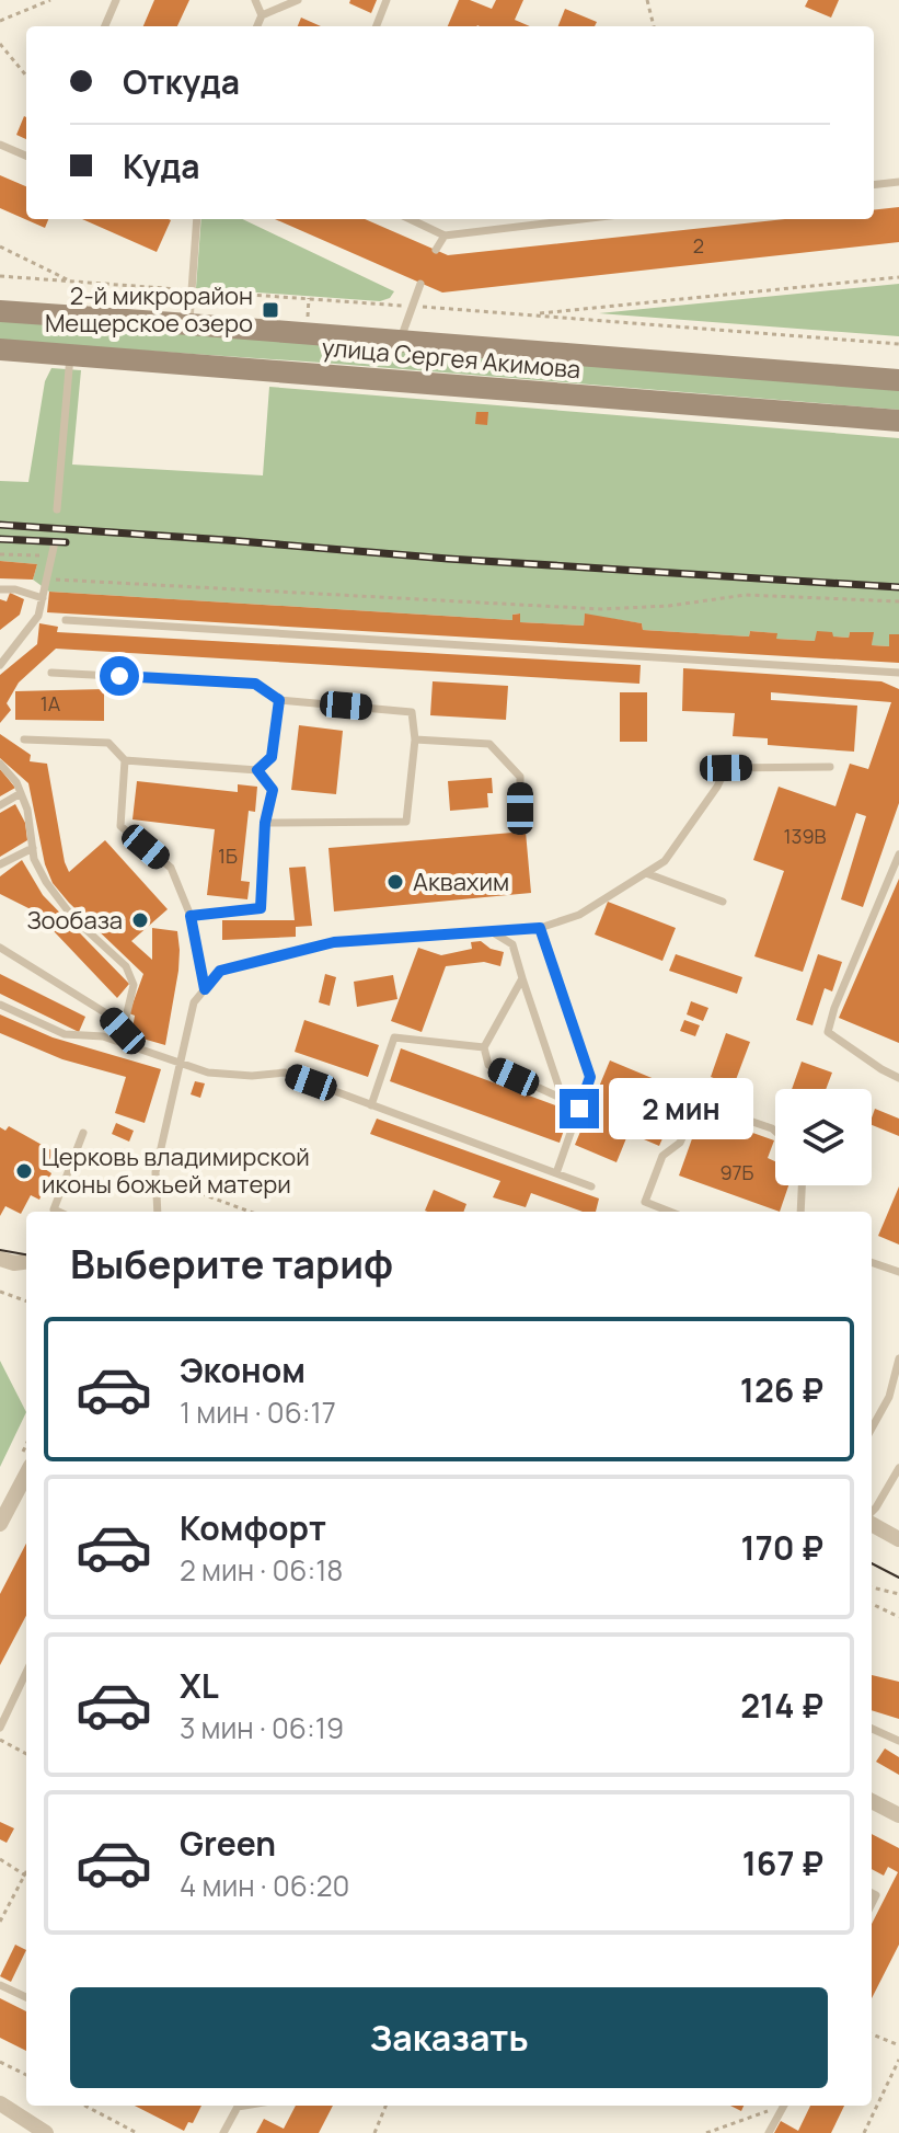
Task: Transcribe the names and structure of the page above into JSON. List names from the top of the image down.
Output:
{
  "streets": {
    "main road": ["улица Сергея Акимова"]
  },
  "places": {
    "transit": ["2-й микрорайон Мещерское озеро"],
    "other": ["Аквахим", "Зообаза", "Церковь владимирской иконы божьей матери"]
  },
  "house_numbers": [
    "2",
    "1А",
    "139В",
    "1Б",
    "97Б"
  ],
  "page": {
    "banner": ["Откуда", "Куда"],
    "bubble": "2 мин",
    "heading": "Выберите тариф",
    "list": [
      {
        "name": "Эконом",
        "note": "1 мин · 06:17",
        "value": "126 ₽"
      },
      {
        "name": "Комфорт",
        "note": "2 мин · 06:18",
        "value": "170 ₽"
      },
      {
        "name": "XL",
        "note": "3 мин · 06:19",
        "value": "214 ₽"
      },
      {
        "name": "Green",
        "note": "4 мин · 06:20",
        "value": "167 ₽"
      }
    ],
    "buttons": "Заказать"
  }
}
